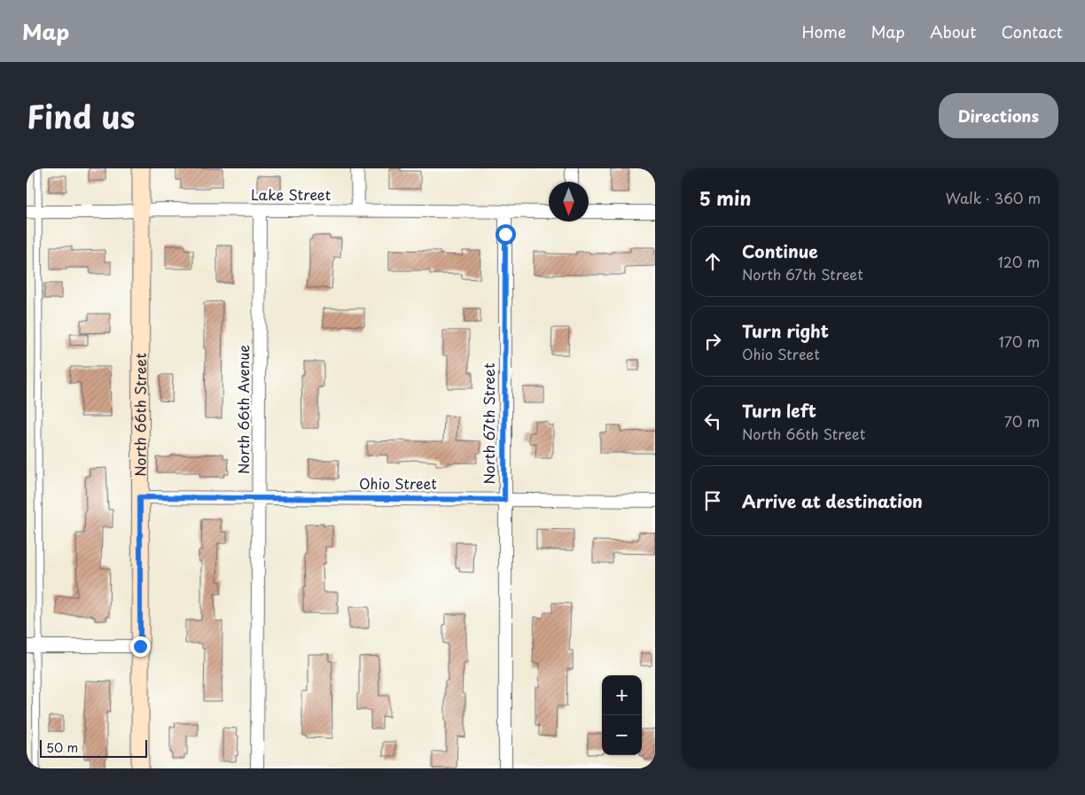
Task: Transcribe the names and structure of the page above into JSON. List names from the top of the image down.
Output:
{
  "streets": {
    "street": [
      "Lake Street",
      "North 66th Avenue",
      "North 66th Street",
      "North 67th Street",
      "Ohio Street"
    ]
  },
  "crossings": [
    ["Lake Street", "North 66th Avenue"],
    ["Lake Street", "North 66th Street"],
    ["Lake Street", "North 67th Street"],
    ["North 66th Avenue", "Ohio Street"],
    ["North 66th Street", "Ohio Street"],
    ["North 67th Street", "Ohio Street"]
  ],
  "scale_bar": "50 m",
  "north": "bottom",
  "page": {
    "header": "Map",
    "nav": [
      "Home",
      "Map",
      "About",
      "Contact"
    ],
    "title": "Find us",
    "buttons": "Directions",
    "heading": ["5 min", "Walk · 360 m"],
    "list": [
      ["Continue", "North 67th Street", "120 m"],
      ["Turn right", "Ohio Street", "170 m"],
      ["Turn left", "North 66th Street", "70 m"],
      "Arrive at destination"
    ],
    "map_buttons": ["+", "−"],
    "scale": "50 m"
  }
}
